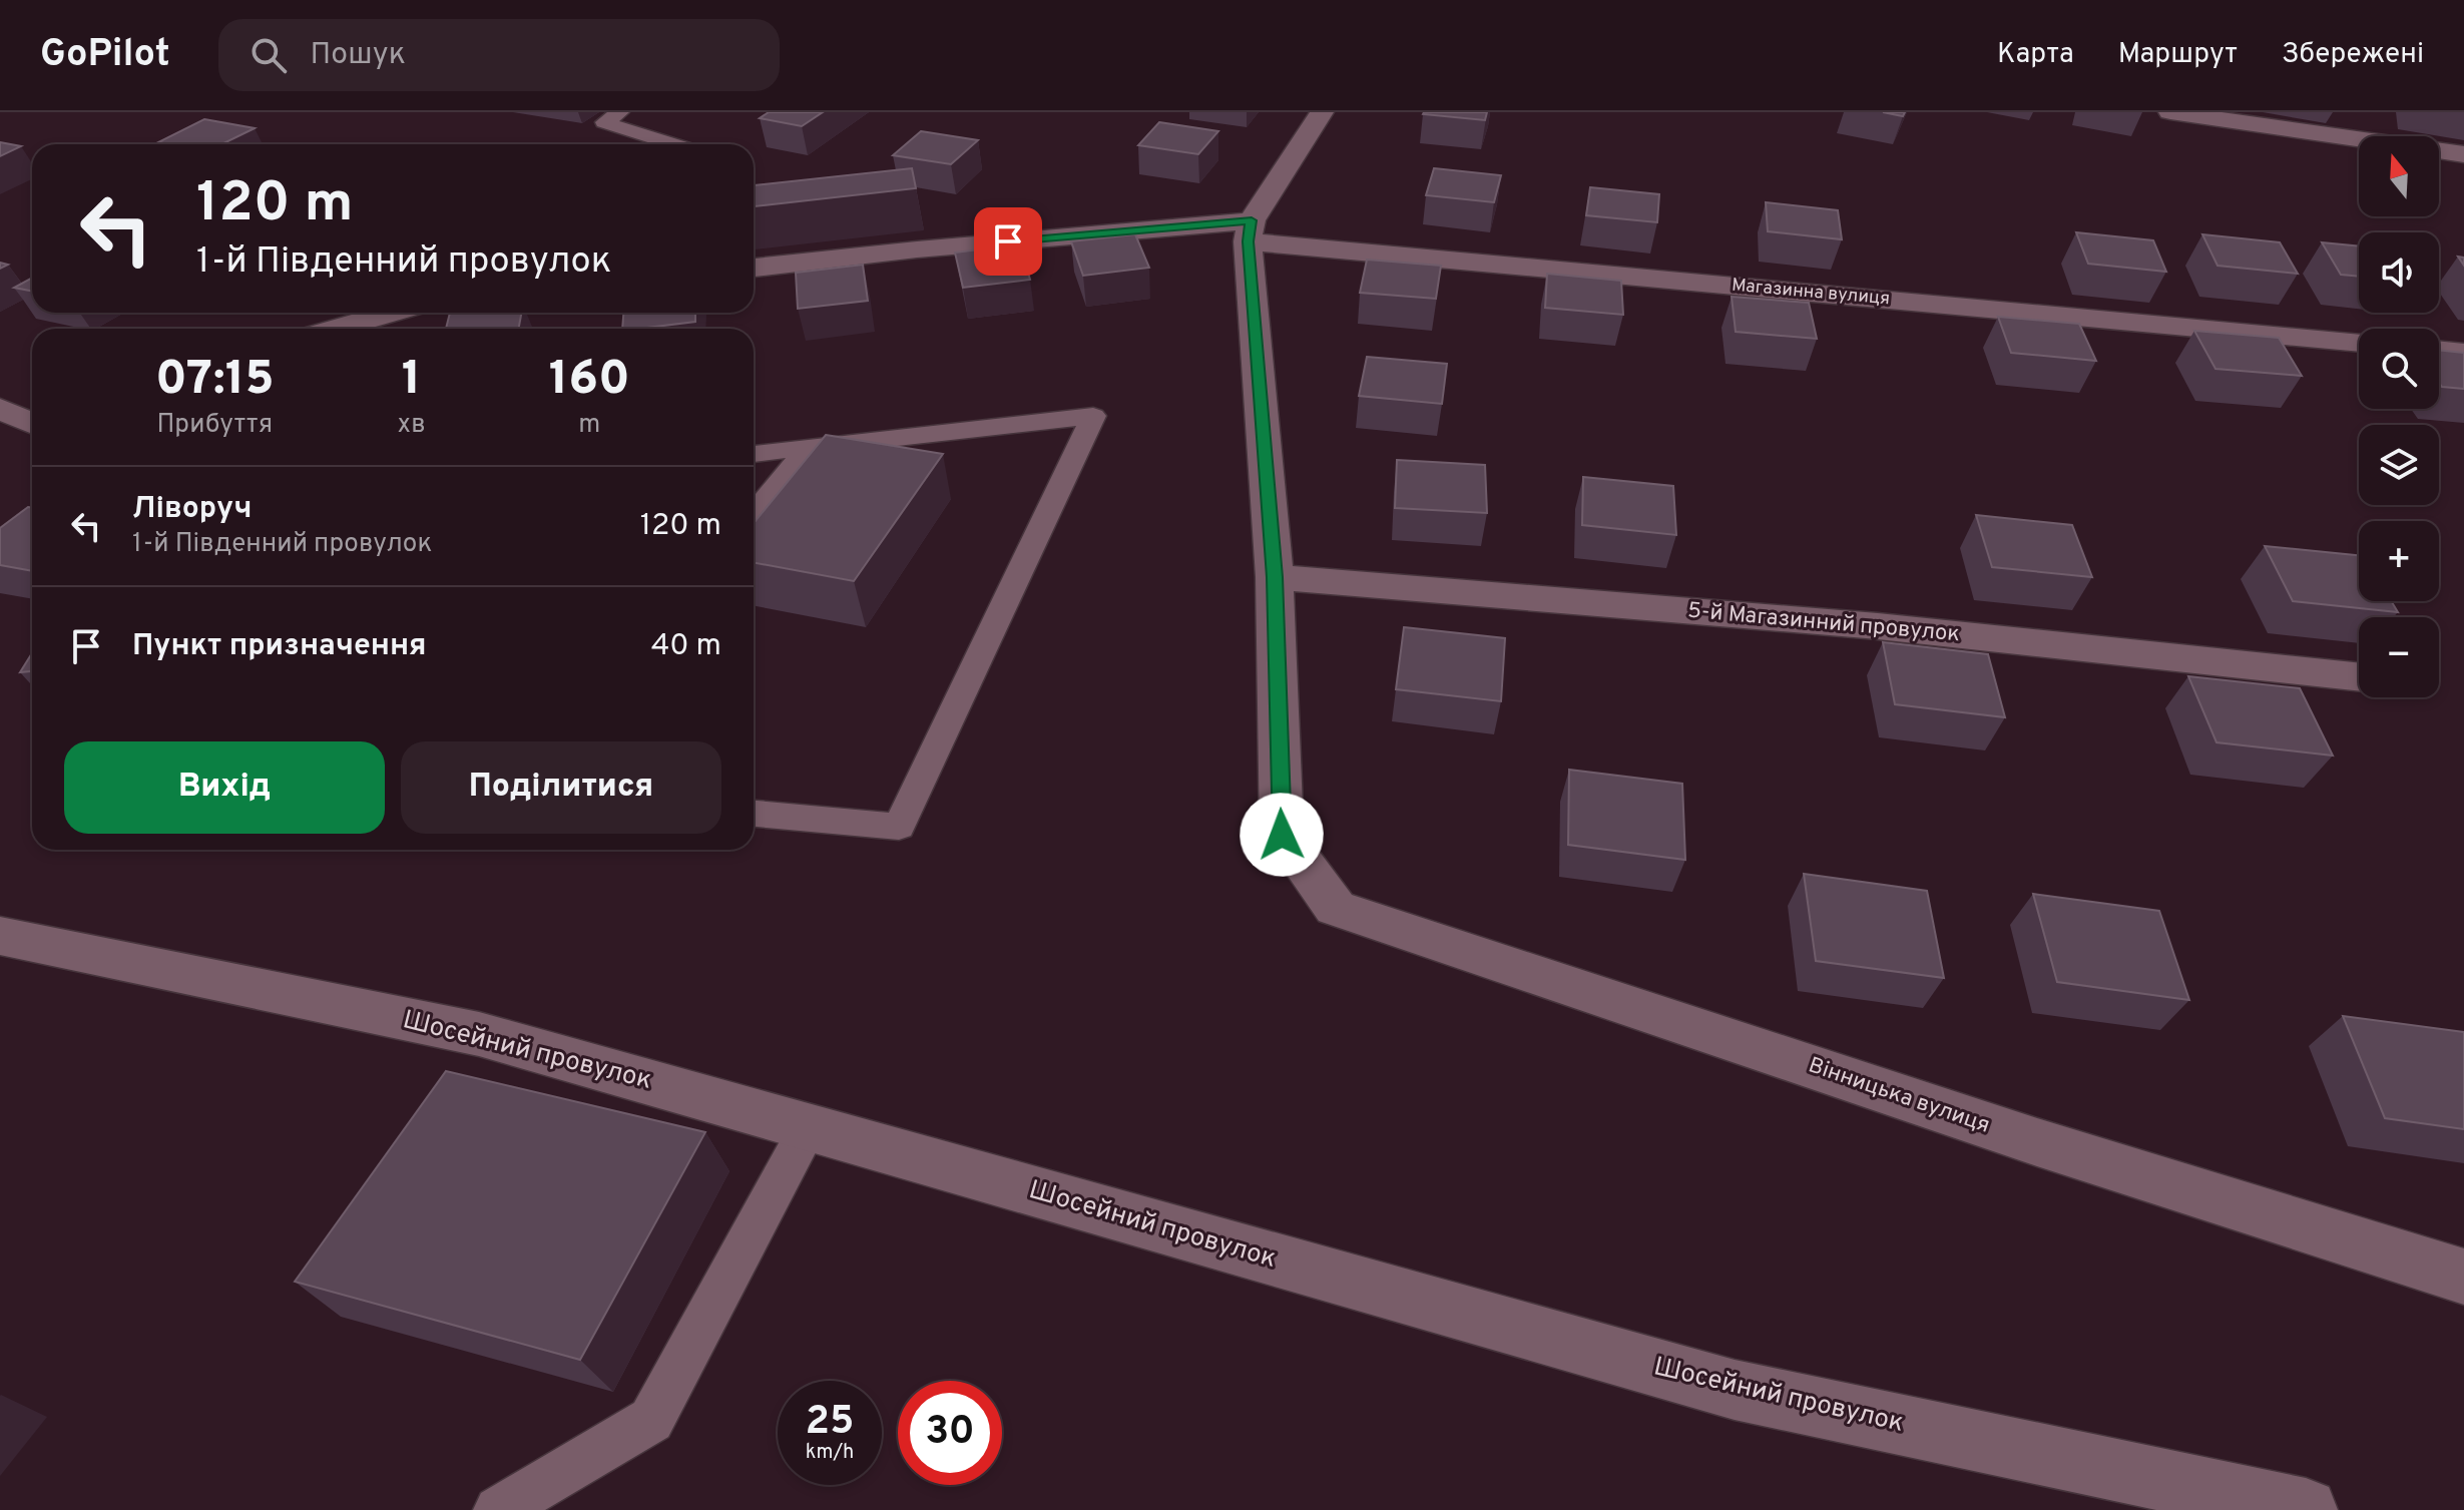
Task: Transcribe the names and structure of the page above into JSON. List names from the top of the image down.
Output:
{
  "streets": {
    "street": [
      "Магазинна вулиця",
      "5-й Магазинний провулок",
      "Шосейний провулок",
      "Вінницька вулиця"
    ]
  },
  "crossings": [
    ["5-й Магазинний провулок", "Вінницька вулиця"]
  ],
  "north": "top",
  "page": {
    "header": "GoPilot",
    "search": "Пошук",
    "nav": ["Карта", "Маршрут", "Збережені"],
    "map_buttons": ["+", "−"],
    "turn": ["120 m", "1-й Південний провулок"],
    "eta": [
      "07:15",
      "Прибуття",
      "1",
      "хв",
      "160",
      "m"
    ],
    "list": [
      {
        "name": "Ліворуч",
        "note": "1-й Південний провулок",
        "value": "120 m"
      },
      {
        "name": "Пункт призначення",
        "value": "40 m"
      }
    ],
    "buttons": ["Вихід", "Поділитися"],
    "speed": "25 km/h",
    "limit": "30"
  }
}
